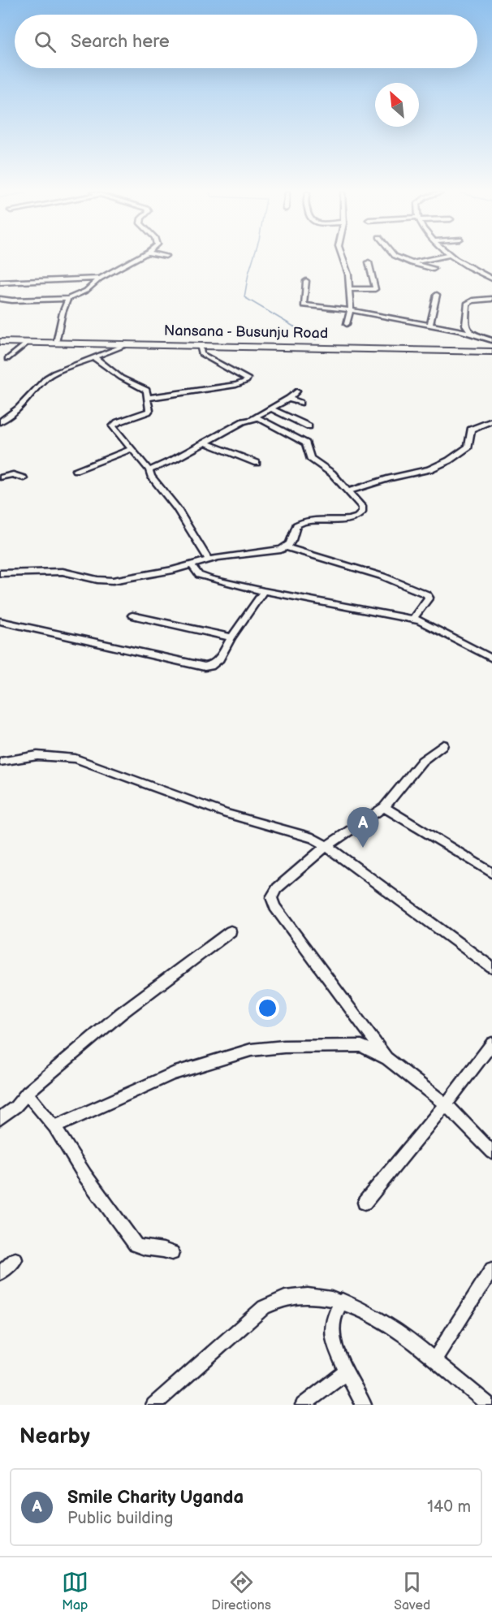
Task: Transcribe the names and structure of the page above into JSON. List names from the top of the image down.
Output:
{
  "streets": {
    "main road": ["Nansana - Busunju Road"]
  },
  "north": "top left",
  "page": {
    "search": "Search here",
    "pins": "A",
    "heading": "Nearby",
    "list": [
      {
        "mark": "A",
        "name": "Smile Charity Uganda",
        "note": "Public building",
        "value": "140 m"
      }
    ],
    "nav": ["Map", "Directions", "Saved"]
  }
}
